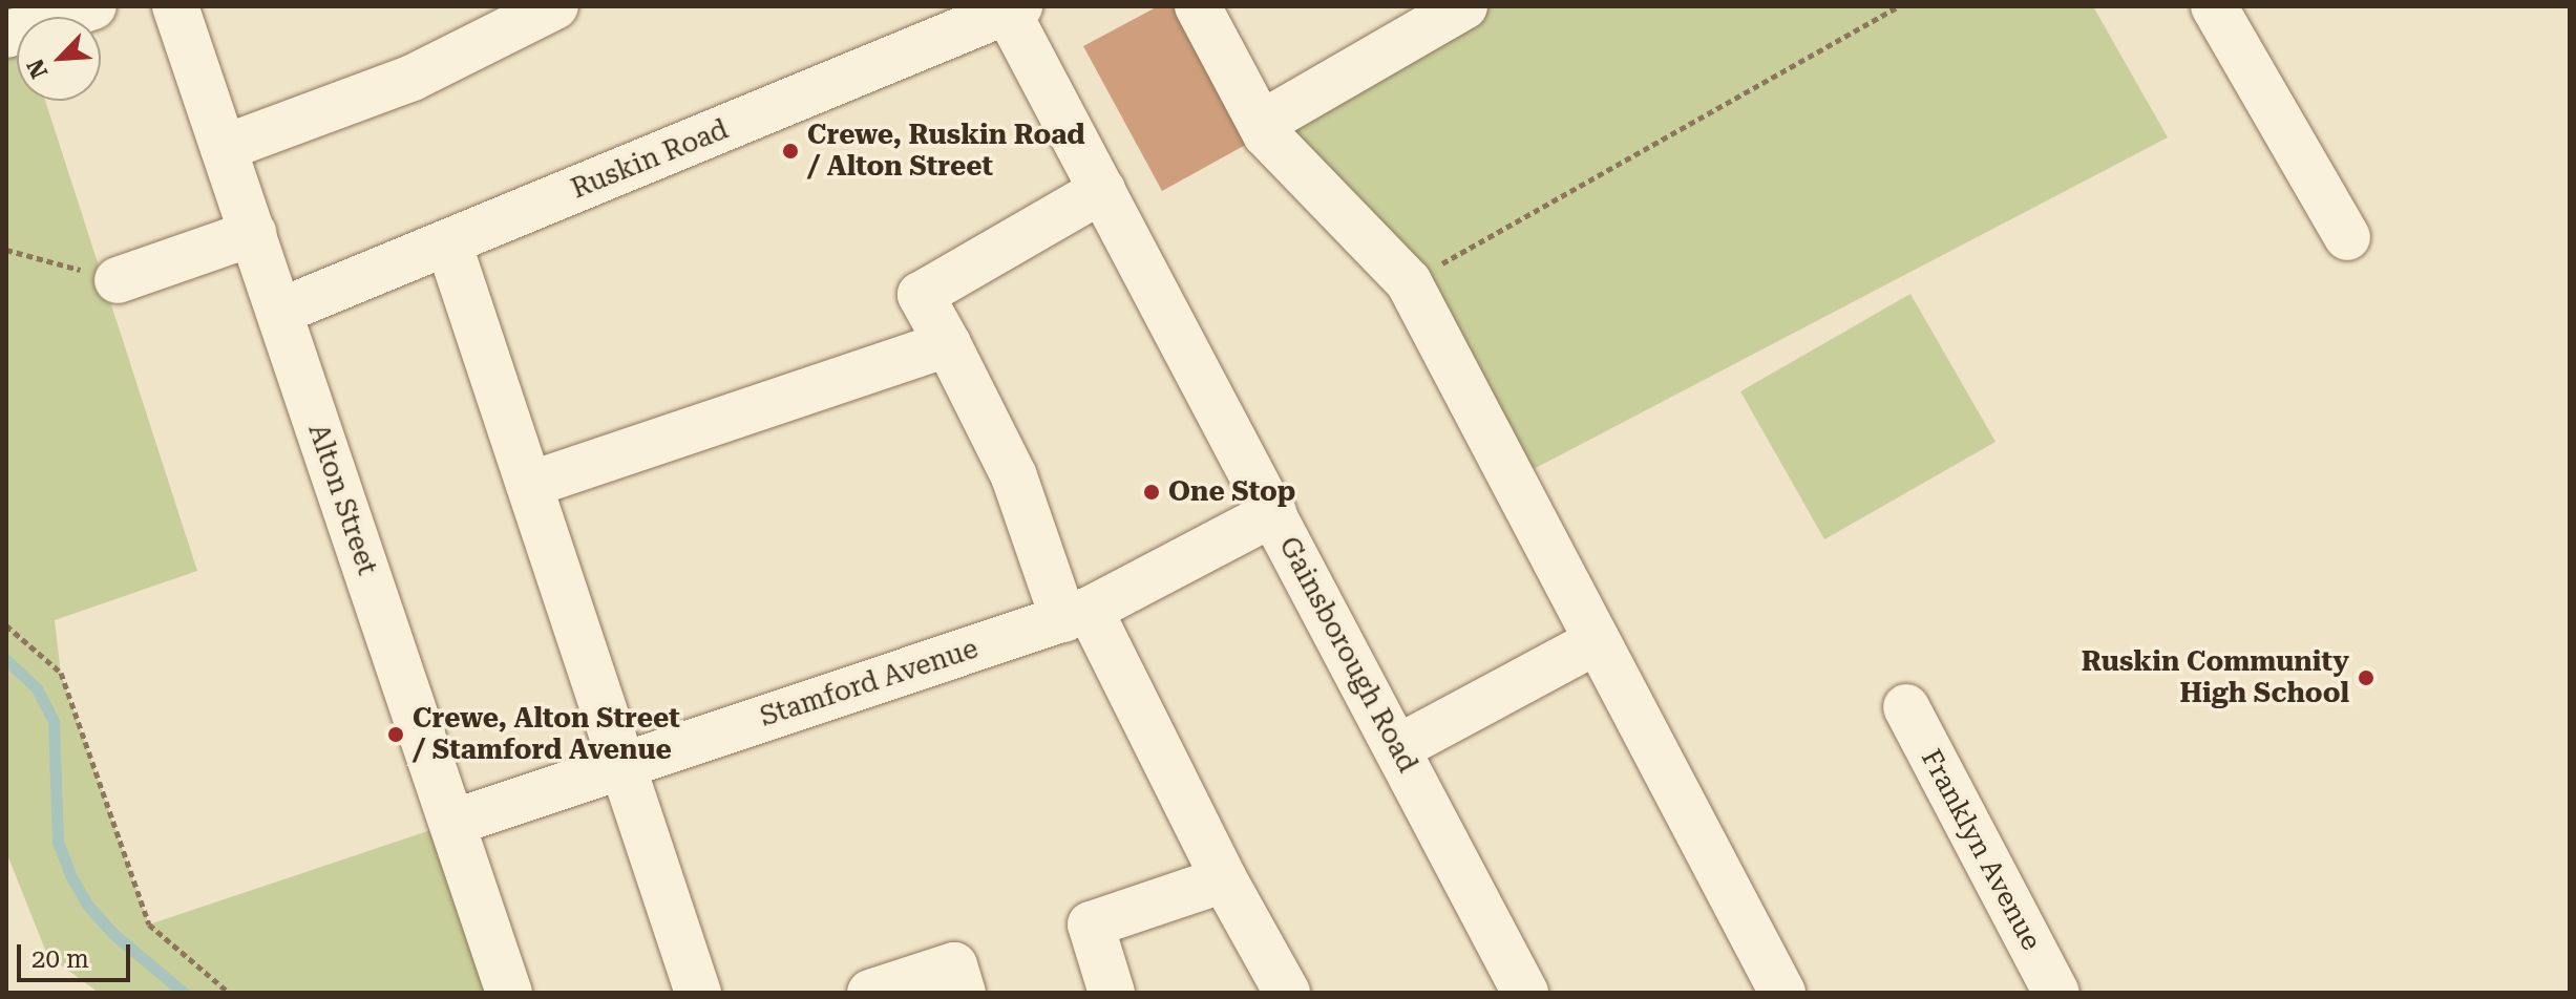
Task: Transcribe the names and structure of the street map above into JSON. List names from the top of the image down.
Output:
{
  "streets": {
    "street": [
      "Ruskin Road",
      "Alton Street",
      "Gainsborough Road",
      "Stamford Avenue",
      "Franklyn Avenue"
    ]
  },
  "crossings": [
    ["Ruskin Road", "Alton Street"],
    ["Ruskin Road", "Gainsborough Road"],
    ["Alton Street", "Stamford Avenue"],
    ["Gainsborough Road", "Stamford Avenue"]
  ],
  "places": [
    "Crewe, Ruskin Road / Alton Street",
    "One Stop",
    "Ruskin Community High School",
    "Crewe, Alton Street / Stamford Avenue"
  ],
  "scale_bar": "20 m",
  "north": "bottom left"
}
